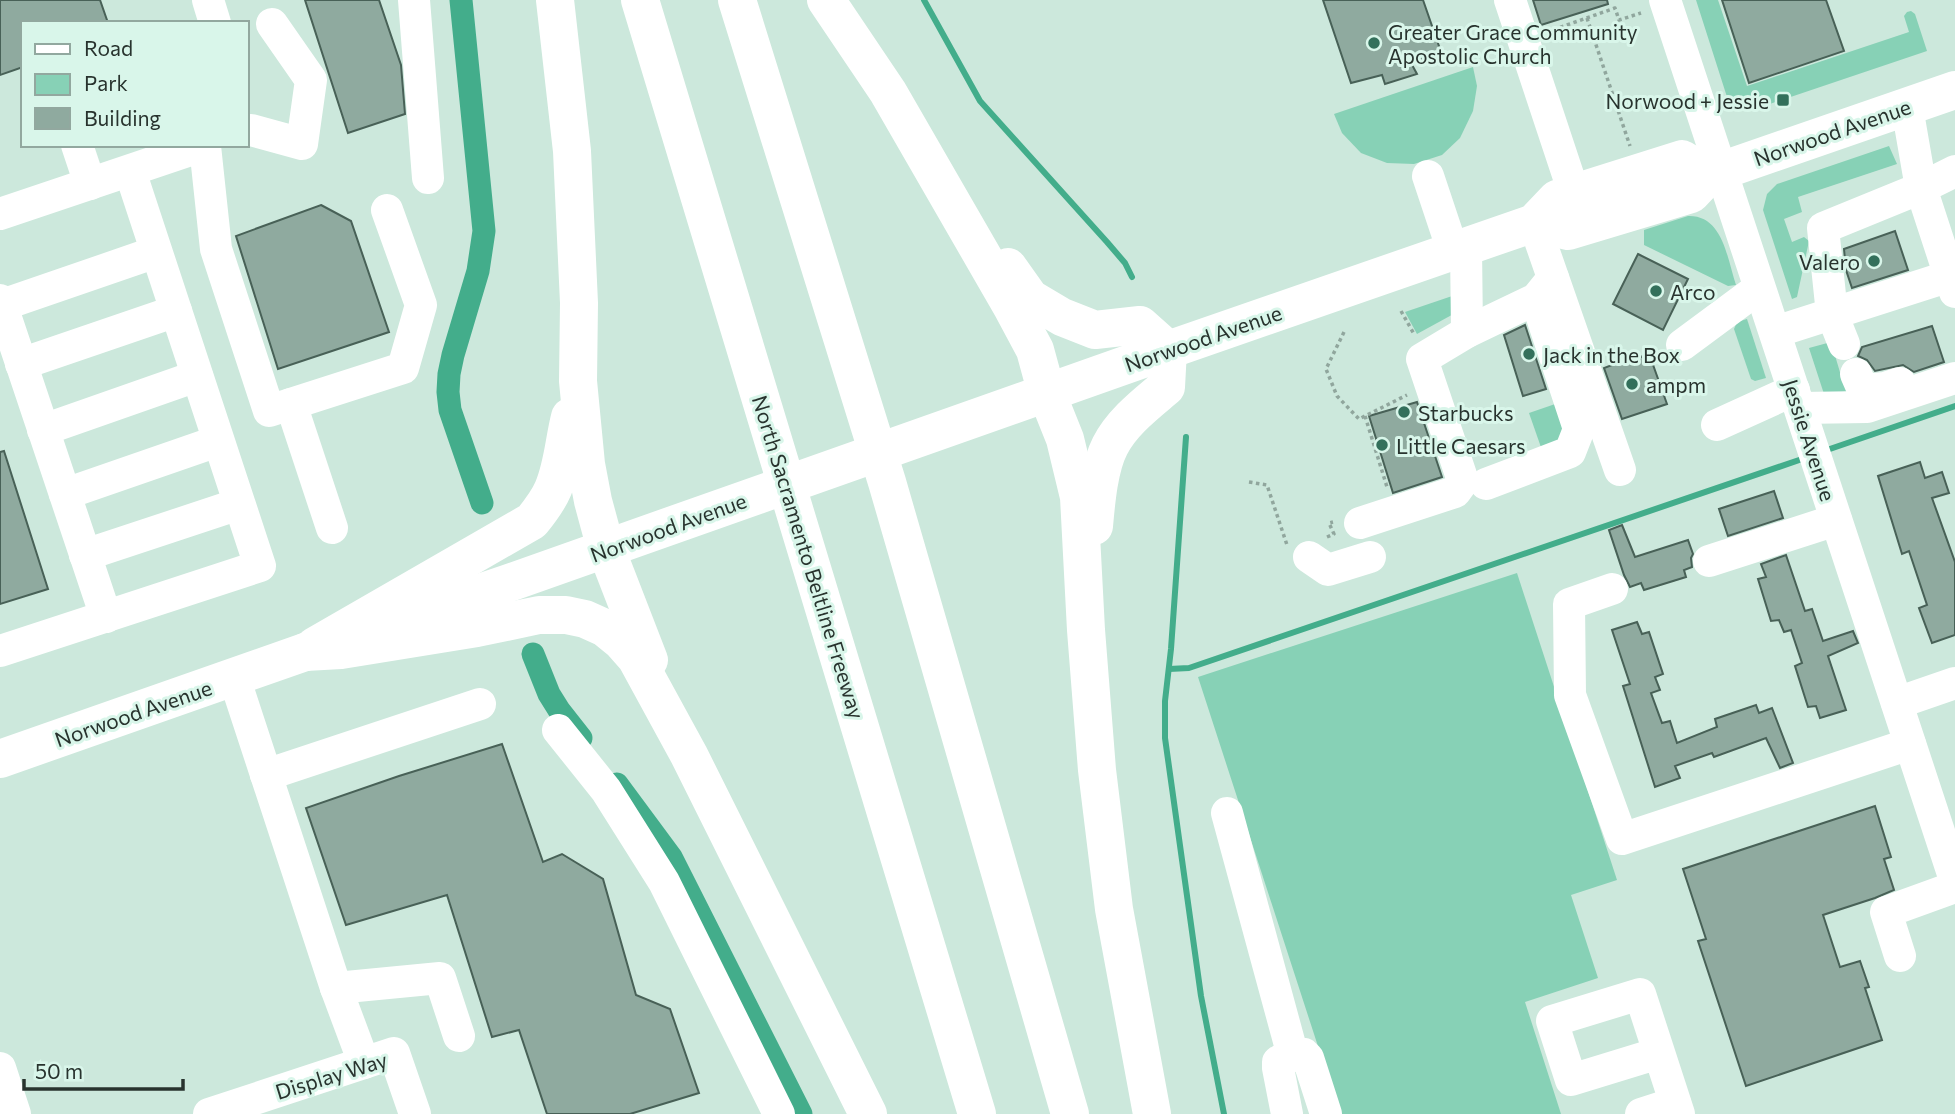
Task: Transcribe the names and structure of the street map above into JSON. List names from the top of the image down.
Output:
{
  "streets": {
    "main road": ["Norwood Avenue", "North Sacramento Beltline Freeway"],
    "street": ["Jessie Avenue", "Display Way"]
  },
  "crossings": [
    ["Norwood Avenue", "Jessie Avenue"]
  ],
  "places": {
    "other": [
      "Greater Grace Community Apostolic Church",
      "Valero",
      "Arco",
      "Jack in the Box",
      "ampm",
      "Starbucks",
      "Little Caesars"
    ],
    "transit": ["Norwood + Jessie"]
  },
  "legend": ["Road", "Park", "Building"],
  "scale_bar": "50 m"
}
